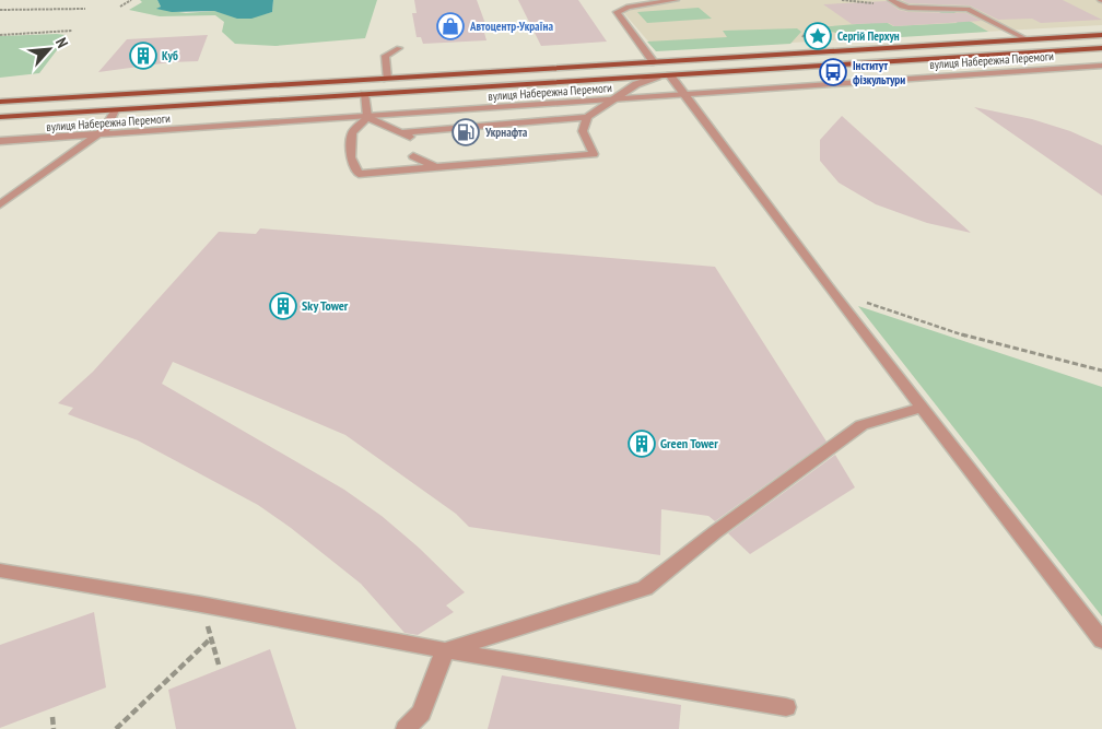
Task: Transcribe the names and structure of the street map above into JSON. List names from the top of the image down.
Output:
{
  "streets": {
    "main road": ["вулиця Набережна Перемоги"]
  },
  "places": {
    "shop": ["Автоцентр-Україна"],
    "place": ["Сергій Перхун"],
    "building": ["Куб", "Sky Tower", "Green Tower"],
    "bus stop": ["Інститут фізкультури"],
    "fuel station": ["Укрнафта"]
  },
  "north": "top right"
}
